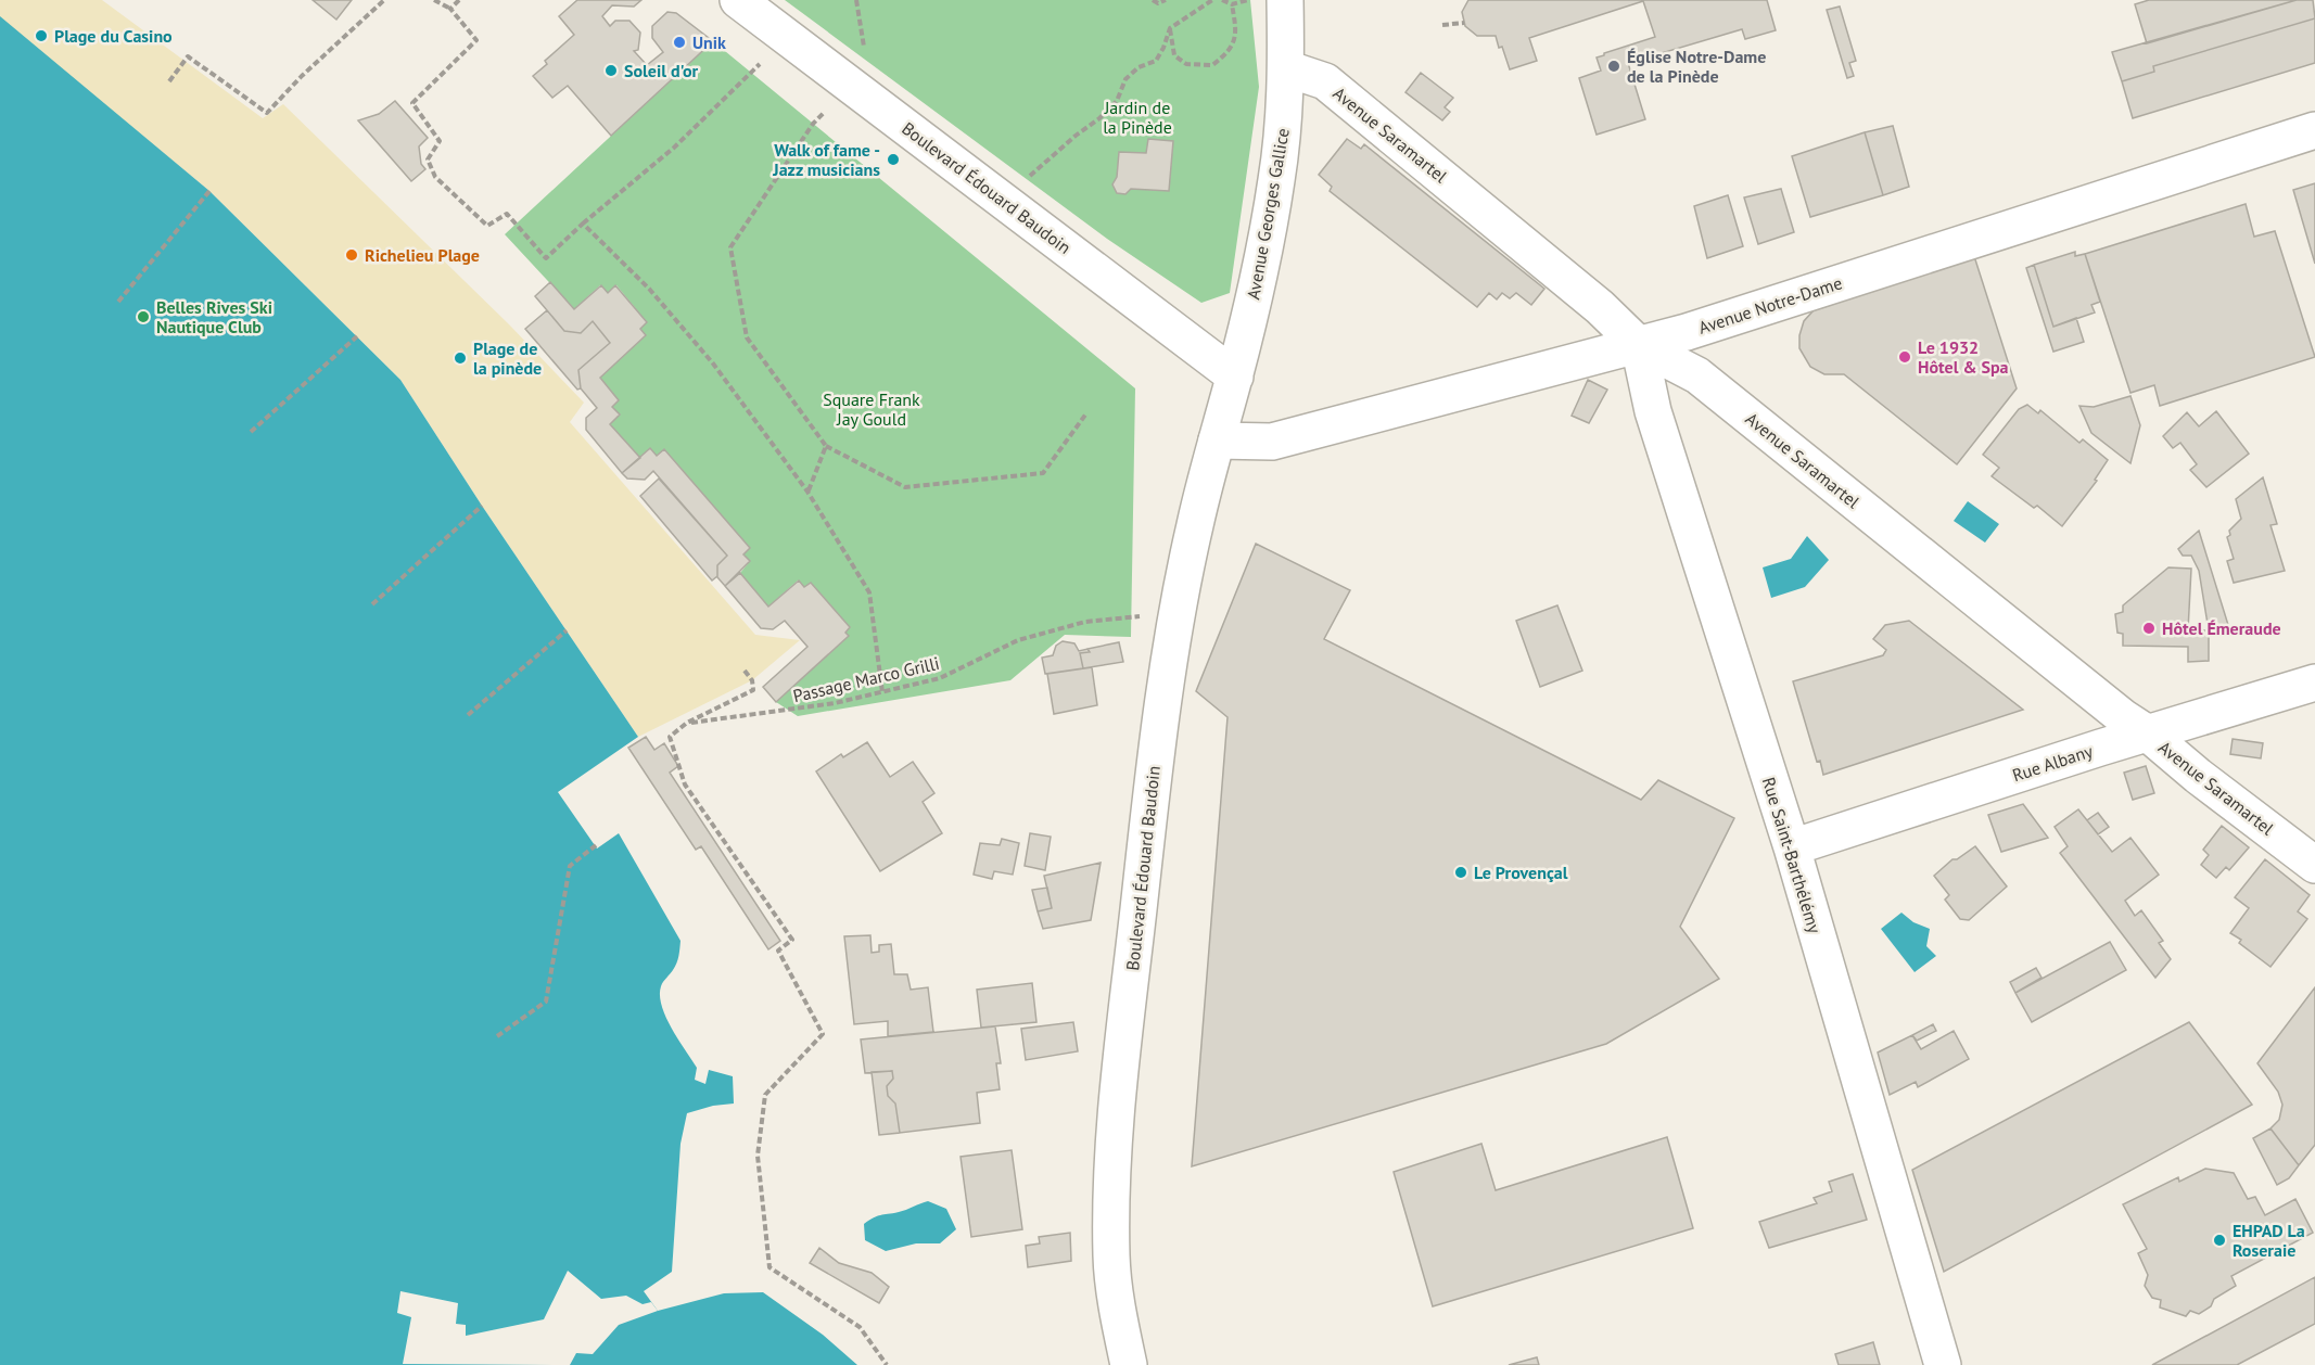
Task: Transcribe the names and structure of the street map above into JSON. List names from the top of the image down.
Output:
{
  "streets": {
    "street": [
      "Avenue Saramartel",
      "Boulevard Édouard Baudoin",
      "Avenue Georges Gallice",
      "Avenue Notre-Dame",
      "Rue Albany",
      "Rue Saint-Barthélémy"
    ],
    "path": ["Passage Marco Grilli"]
  },
  "crossings": [
    ["Avenue Saramartel", "Avenue Georges Gallice"],
    ["Avenue Saramartel", "Avenue Notre-Dame"],
    ["Avenue Saramartel", "Rue Albany"],
    ["Avenue Saramartel", "Rue Saint-Barthélémy"],
    ["Boulevard Édouard Baudoin", "Avenue Georges Gallice"],
    ["Boulevard Édouard Baudoin", "Avenue Notre-Dame"],
    ["Avenue Notre-Dame", "Rue Saint-Barthélémy"],
    ["Rue Albany", "Rue Saint-Barthélémy"]
  ],
  "parks": ["Jardin de la Pinède", "Square Frank Jay Gould"],
  "places": [
    "Plage du Casino",
    "Unik",
    "Église Notre-Dame de la Pinède",
    "Soleil d'or",
    "Walk of fame - Jazz musicians",
    "Richelieu Plage",
    "Belles Rives Ski Nautique Club",
    "Le 1932 Hôtel & Spa",
    "Plage de la pinède",
    "Hôtel Émeraude",
    "Le Provençal",
    "EHPAD La Roseraie"
  ]
}
